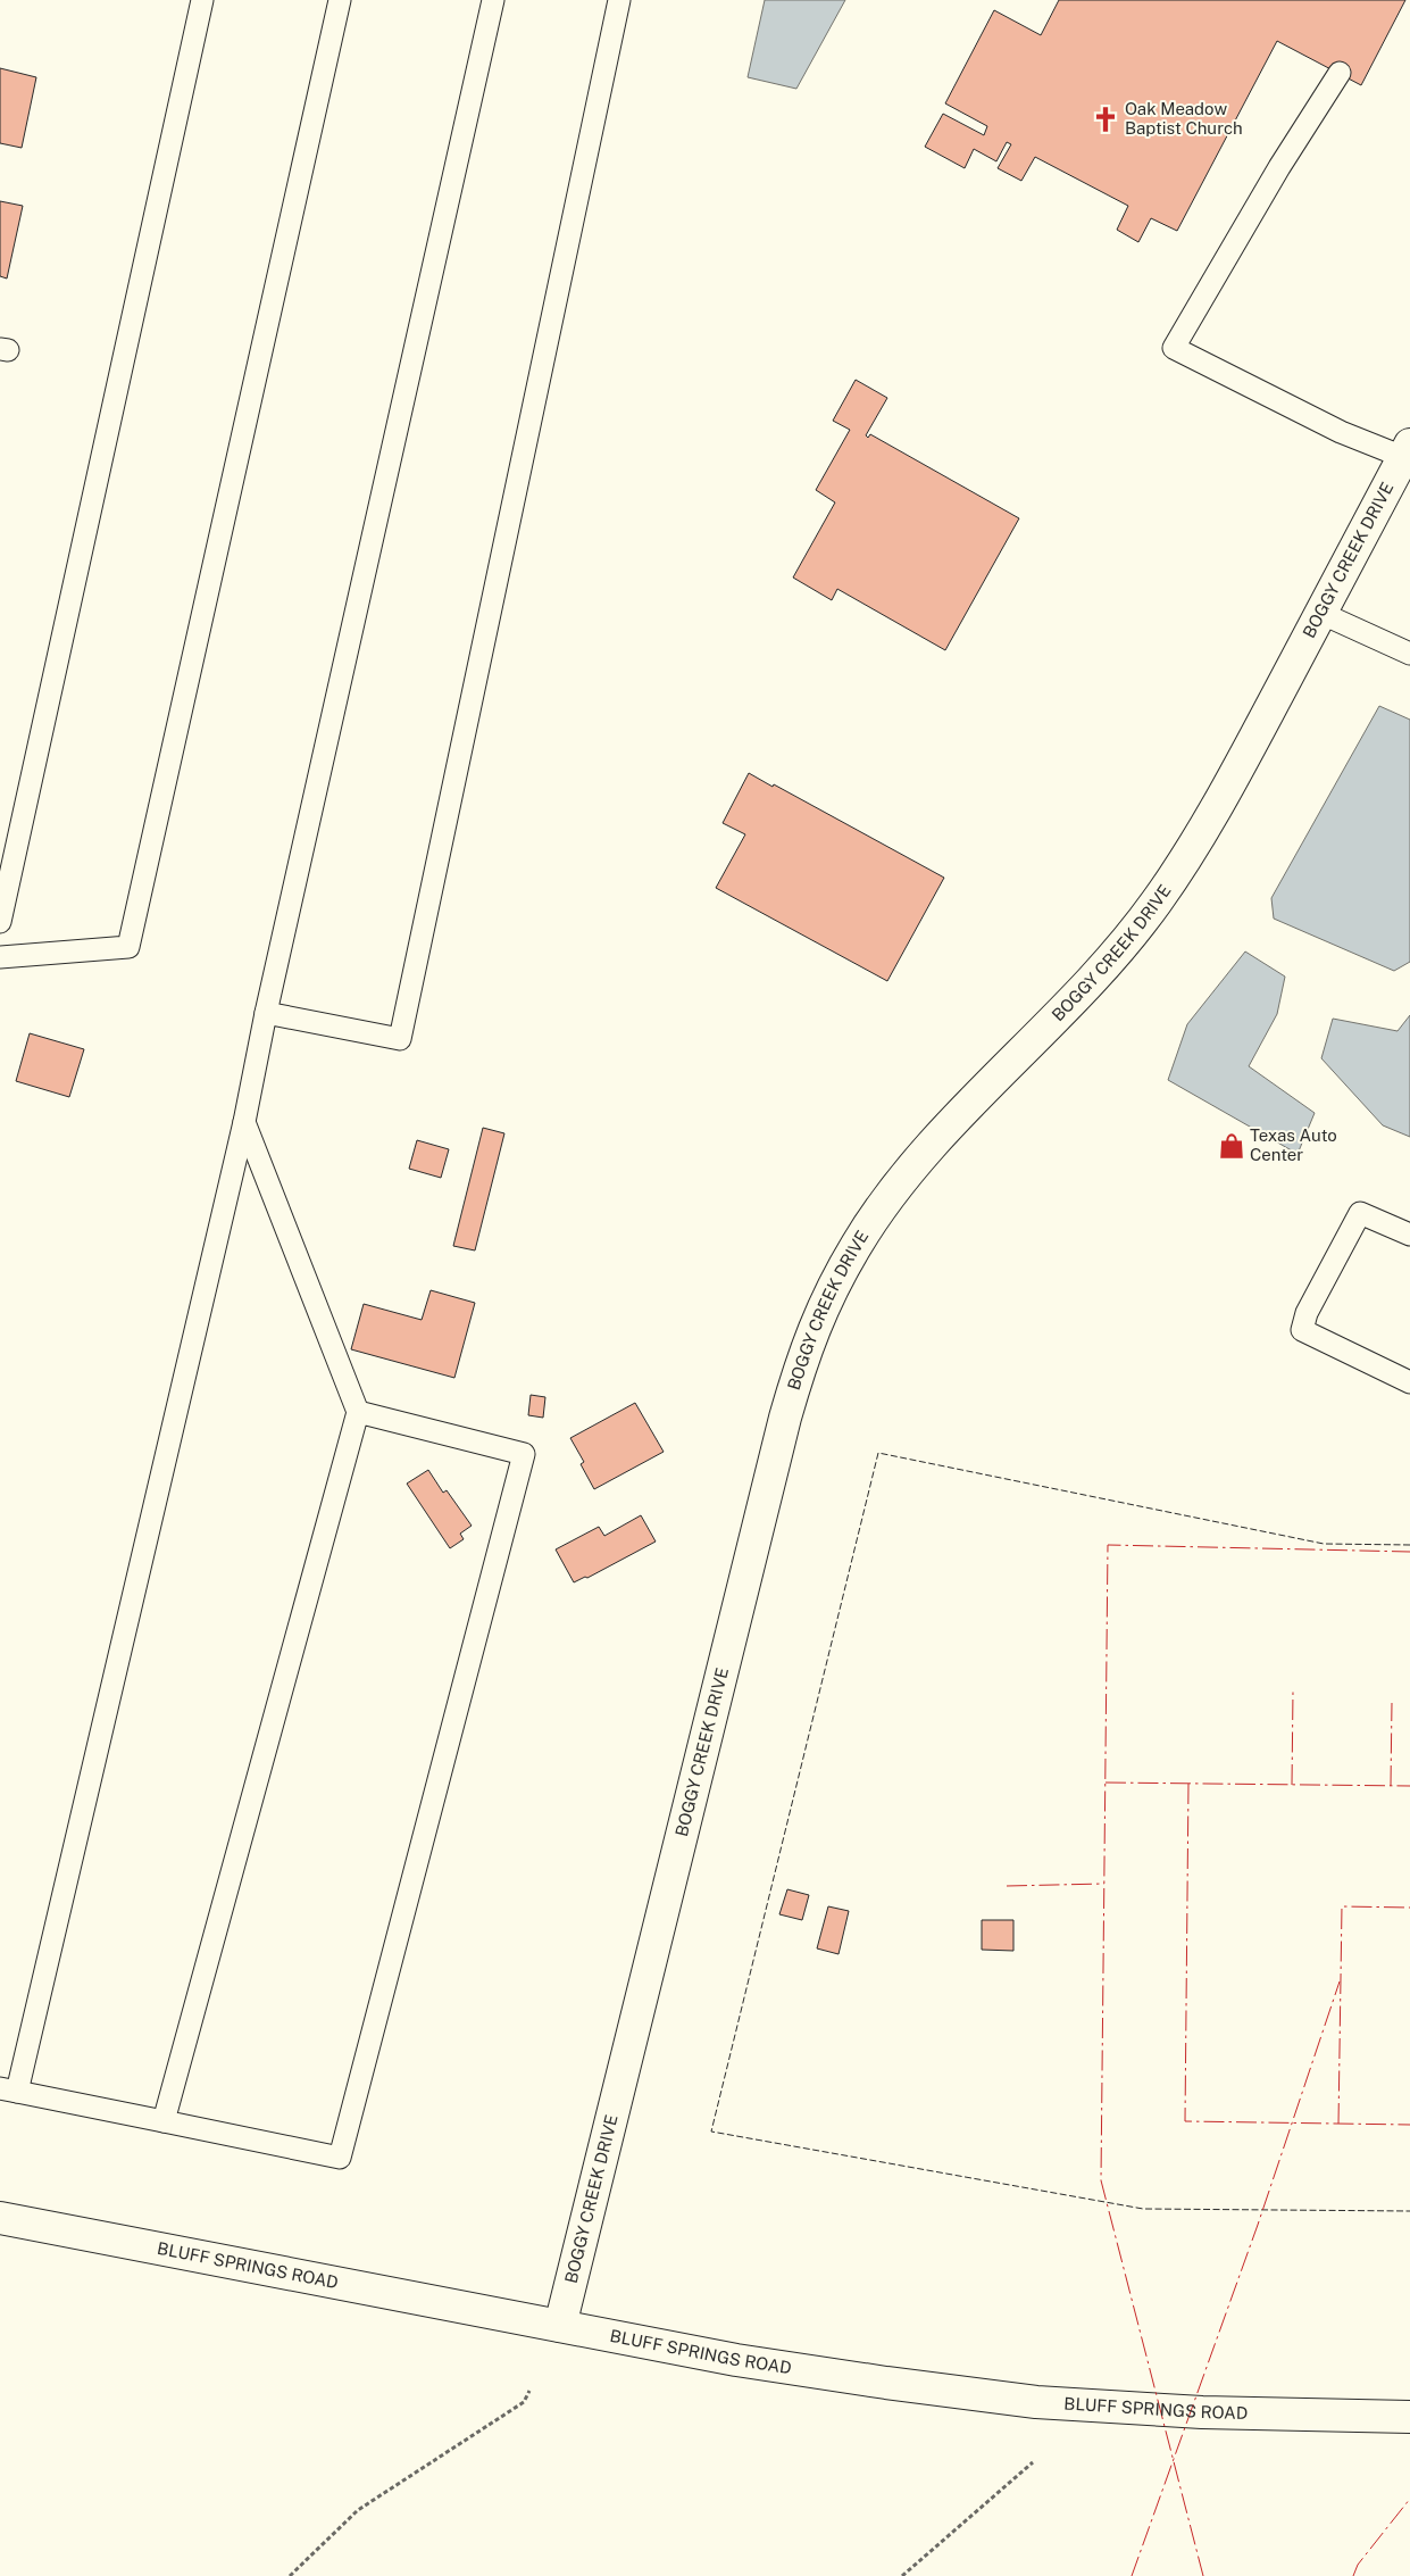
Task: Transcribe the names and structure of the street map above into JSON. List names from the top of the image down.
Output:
{
  "streets": {
    "street": ["BOGGY CREEK DRIVE", "BLUFF SPRINGS ROAD"]
  },
  "crossings": [
    ["BOGGY CREEK DRIVE", "BLUFF SPRINGS ROAD"]
  ],
  "places": {
    "church": ["Oak Meadow Baptist Church"],
    "shop": ["Texas Auto Center"]
  }
}
